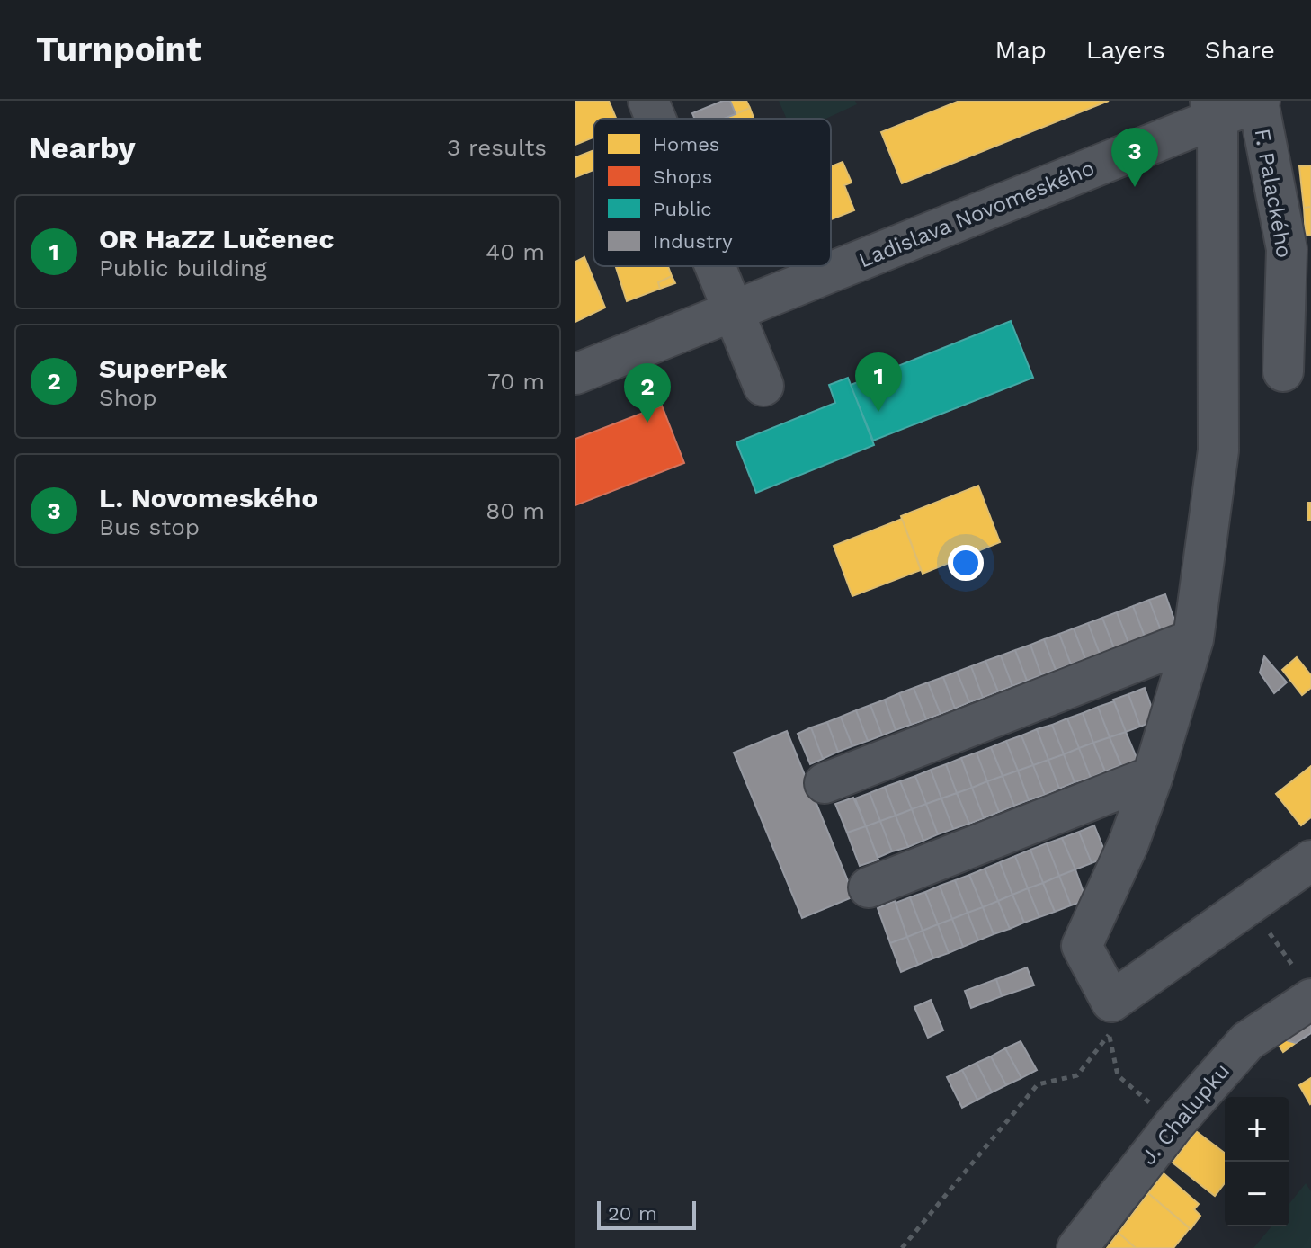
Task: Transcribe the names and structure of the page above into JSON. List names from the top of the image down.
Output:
{
  "streets": {
    "street": ["F. Palackého", "Ladislava Novomeského", "J. Chalupku"]
  },
  "crossings": [
    ["F. Palackého", "Ladislava Novomeského"]
  ],
  "legend": [
    "Homes",
    "Shops",
    "Public",
    "Industry"
  ],
  "scale_bar": "20 m",
  "page": {
    "header": "Turnpoint",
    "nav": ["Map", "Layers", "Share"],
    "heading": ["Nearby", "3 results"],
    "pins": ["3", "1", "2"],
    "list": [
      {
        "mark": "1",
        "name": "OR HaZZ Lučenec",
        "note": "Public building",
        "value": "40 m"
      },
      {
        "mark": "2",
        "name": "SuperPek",
        "note": "Shop",
        "value": "70 m"
      },
      {
        "mark": "3",
        "name": "L. Novomeského",
        "note": "Bus stop",
        "value": "80 m"
      }
    ],
    "map_buttons": ["+", "−"],
    "scale": "20 m"
  }
}
